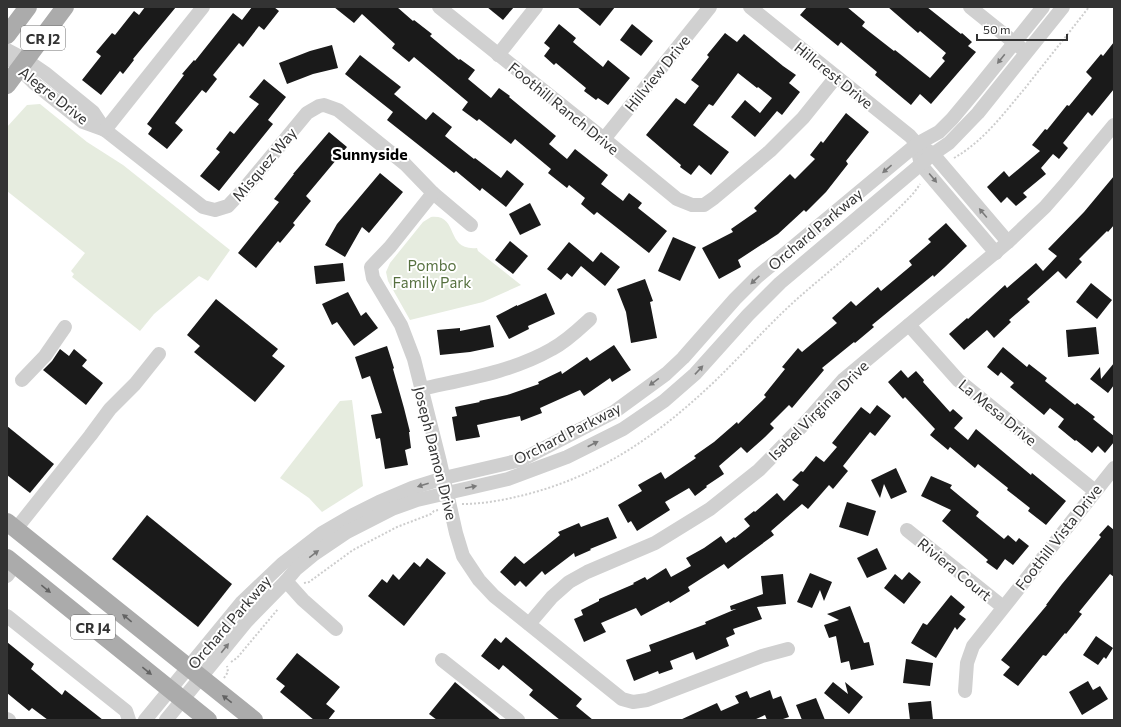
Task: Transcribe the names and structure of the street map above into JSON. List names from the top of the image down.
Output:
{
  "streets": {
    "main road": ["CR J2", "CR J4"],
    "street": [
      "Hillview Drive",
      "Hillcrest Drive",
      "Alegre Drive",
      "Foothill Ranch Drive",
      "Misquez Way",
      "Orchard Parkway",
      "Isabel Virginia Drive",
      "La Mesa Drive",
      "Joseph Damon Drive",
      "Foothill Vista Drive",
      "Riviera Court"
    ]
  },
  "crossings": [
    ["CR J2", "Alegre Drive"],
    ["Hillview Drive", "Foothill Ranch Drive"],
    ["Hillcrest Drive", "Foothill Ranch Drive"],
    ["Hillcrest Drive", "Orchard Parkway"],
    ["Hillcrest Drive", "Isabel Virginia Drive"],
    ["Alegre Drive", "Misquez Way"],
    ["Misquez Way", "Joseph Damon Drive"],
    ["Orchard Parkway", "Joseph Damon Drive"],
    ["Orchard Parkway", "CR J4"],
    ["Isabel Virginia Drive", "La Mesa Drive"],
    ["Isabel Virginia Drive", "Joseph Damon Drive"],
    ["La Mesa Drive", "Foothill Vista Drive"],
    ["Foothill Vista Drive", "Riviera Court"]
  ],
  "districts": ["Sunnyside"],
  "parks": ["Pombo Family Park"],
  "scale_bar": "50 m"
}
